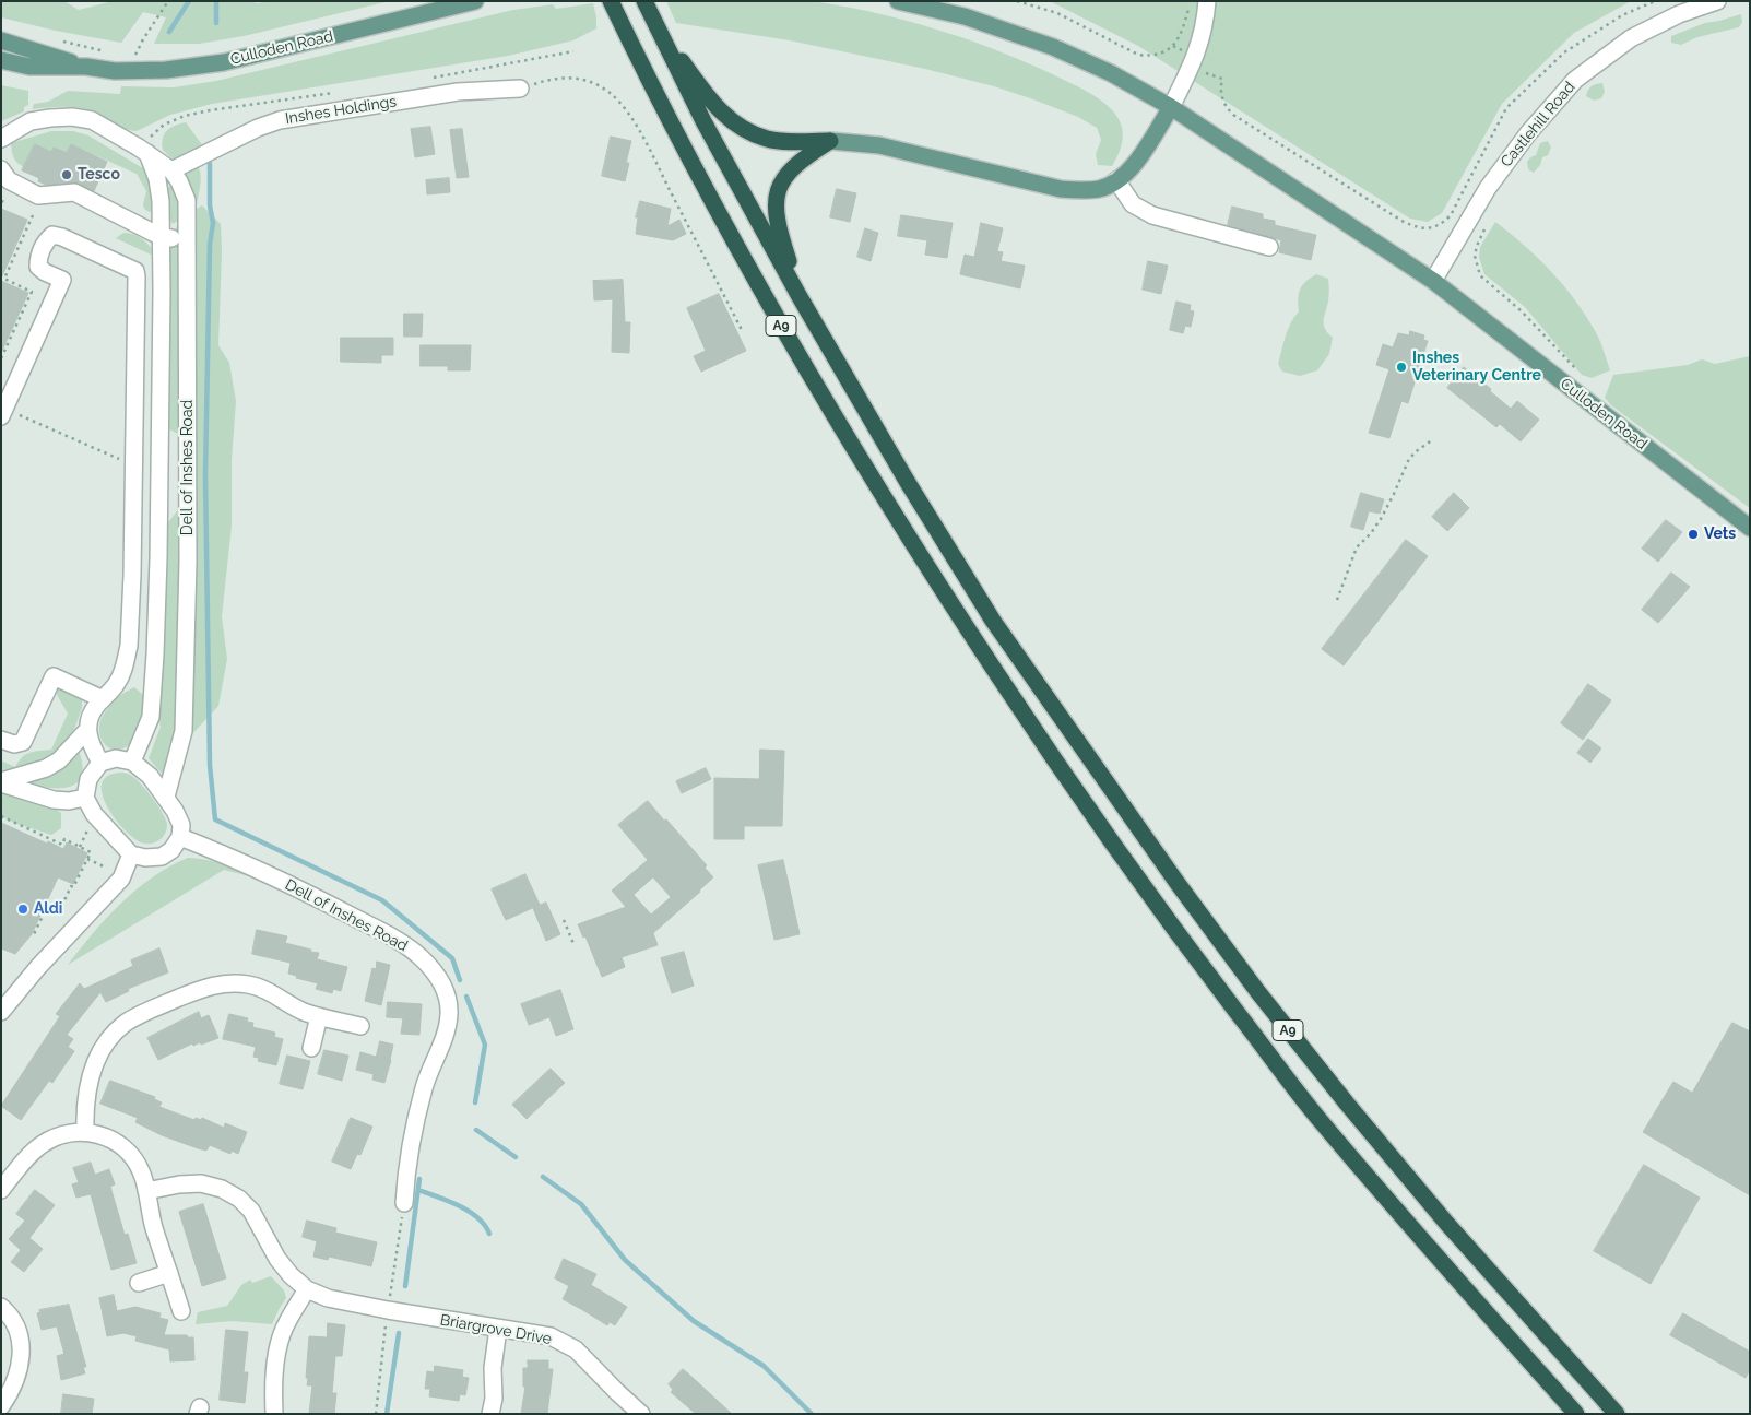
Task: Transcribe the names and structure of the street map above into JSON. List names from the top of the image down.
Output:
{
  "streets": {
    "highway": ["A9"],
    "main road": ["Culloden Road"],
    "street": [
      "Inshes Holdings",
      "Castlehill Road",
      "Dell of Inshes Road",
      "Briargrove Drive"
    ]
  },
  "crossings": [
    ["Culloden Road", "Castlehill Road"],
    ["Inshes Holdings", "Dell of Inshes Road"]
  ],
  "places": [
    "Tesco",
    "Inshes Veterinary Centre",
    "Vets",
    "Aldi"
  ]
}
